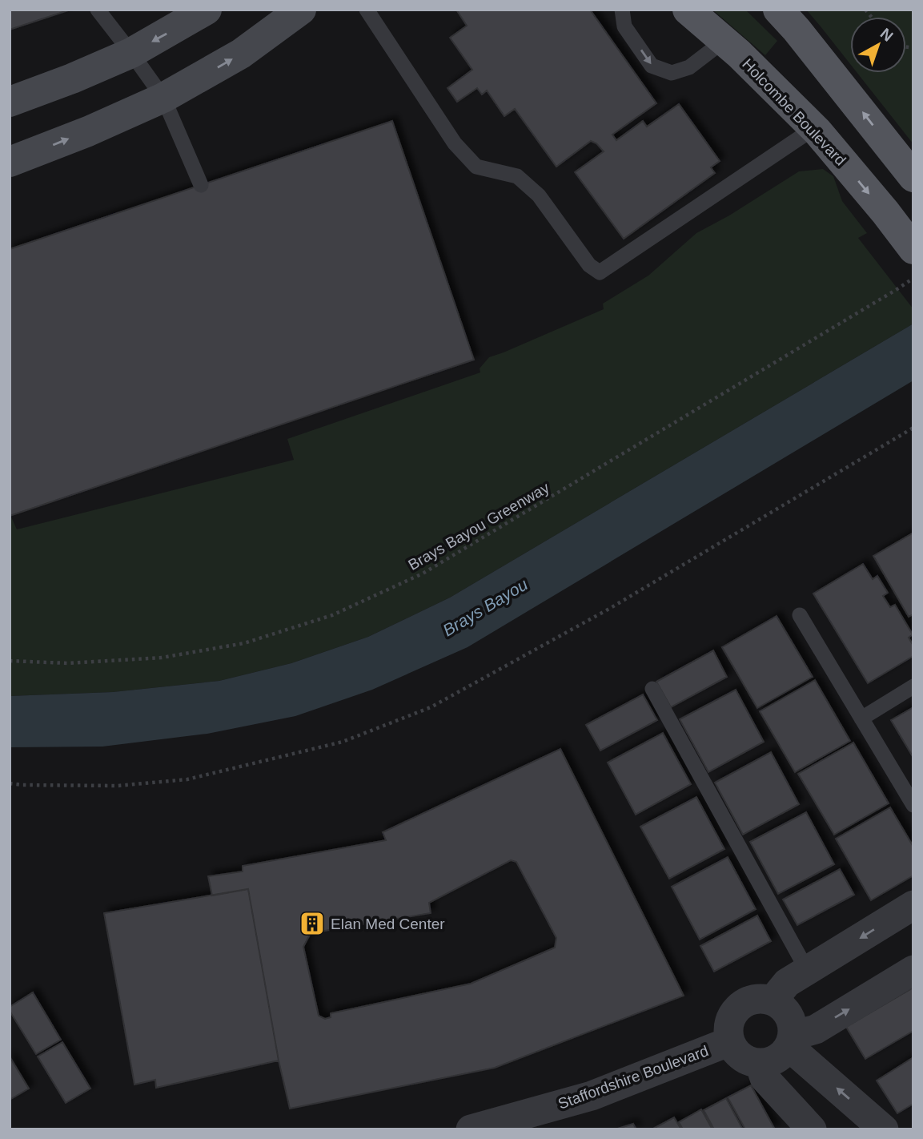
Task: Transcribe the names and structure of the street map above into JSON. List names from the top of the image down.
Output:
{
  "streets": {
    "main road": ["Holcombe Boulevard"],
    "street": ["Staffordshire Boulevard"],
    "path": ["Brays Bayou Greenway"]
  },
  "water": ["Brays Bayou"],
  "places": {
    "building": ["Elan Med Center"]
  },
  "north": "top right"
}
